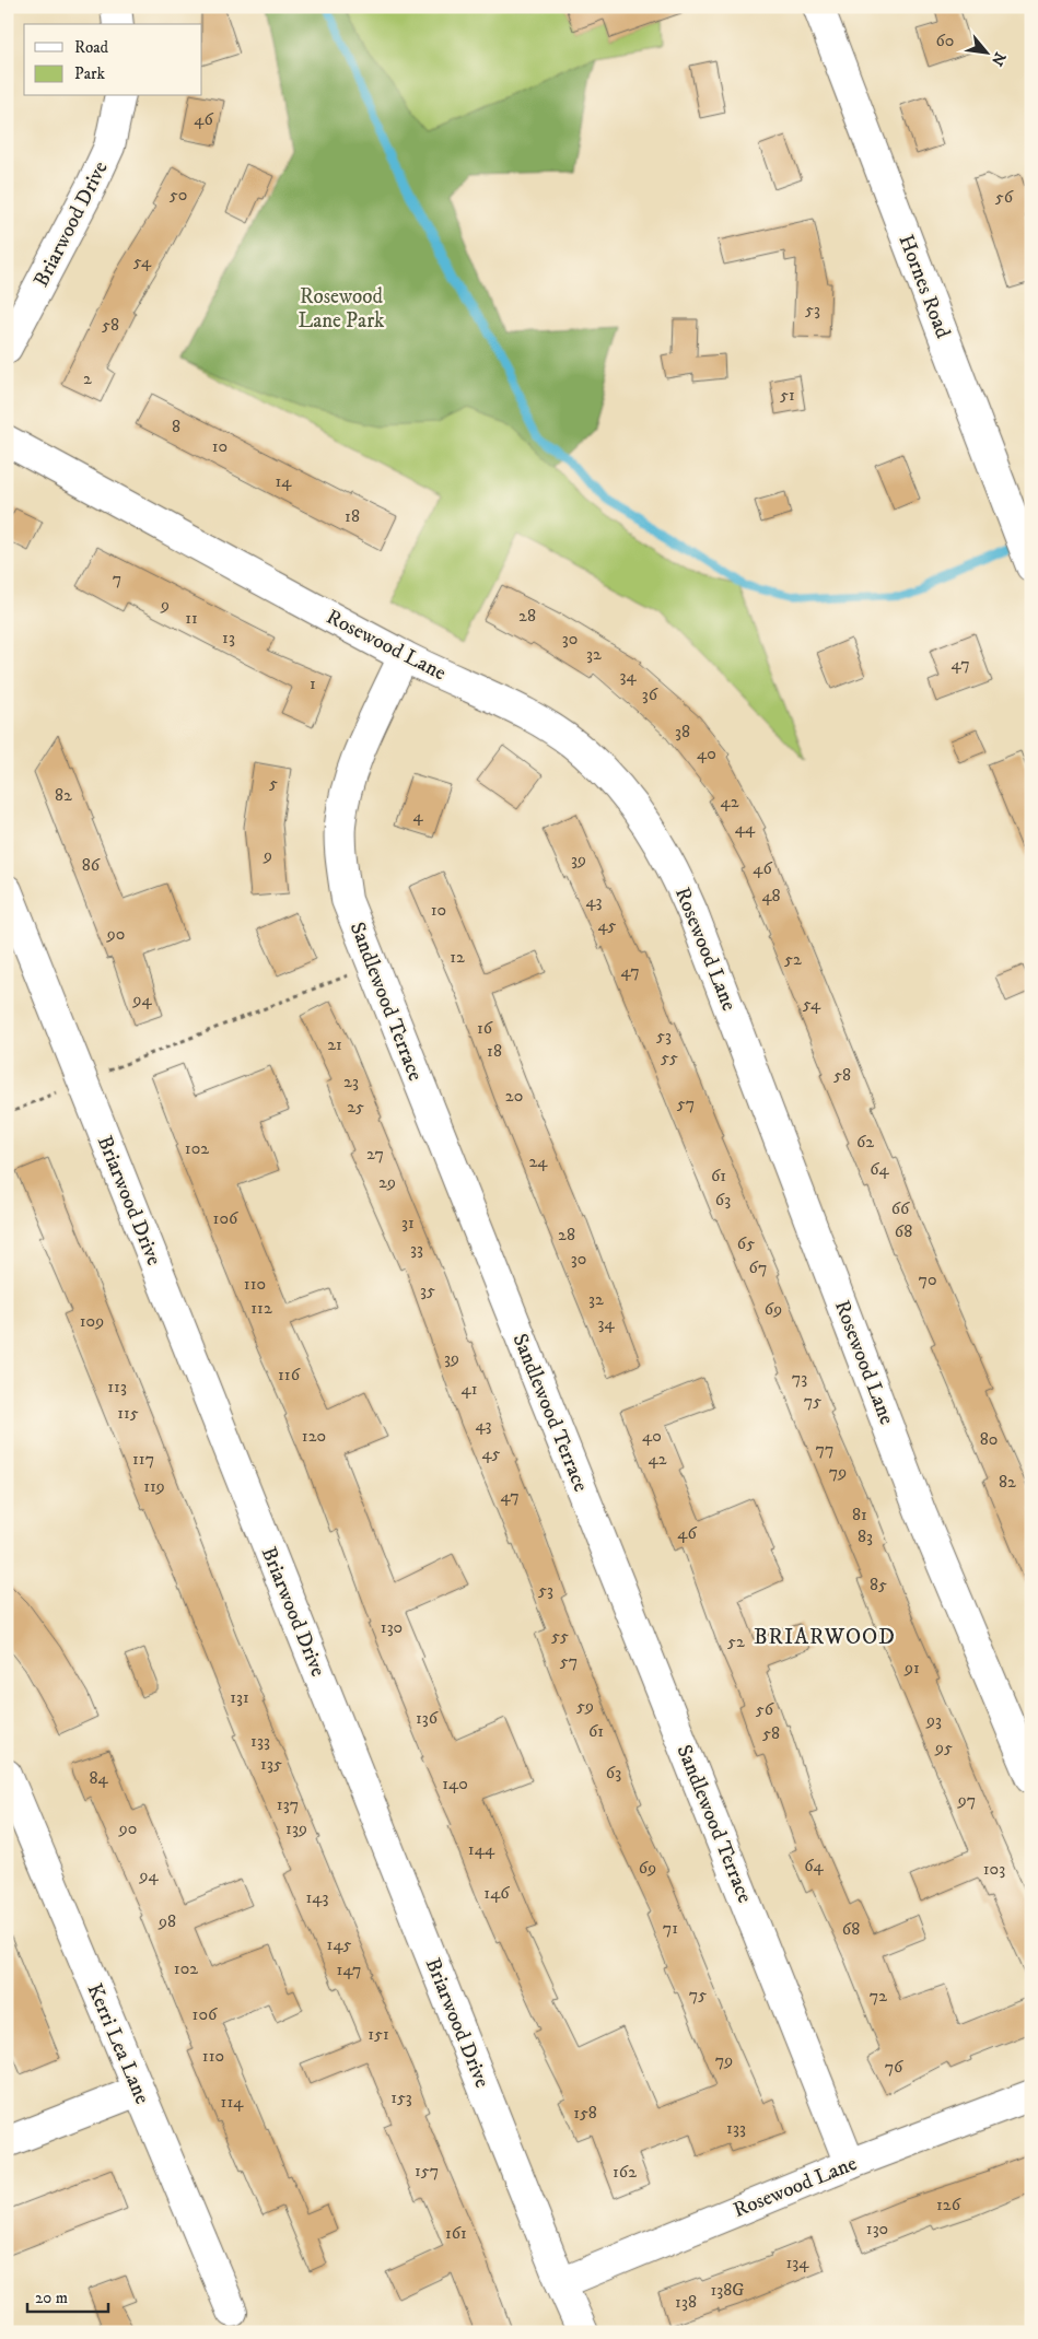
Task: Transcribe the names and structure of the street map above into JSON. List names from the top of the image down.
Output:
{
  "streets": {
    "street": [
      "Briarwood Drive",
      "Hornes Road",
      "Rosewood Lane",
      "Sandlewood Terrace",
      "Kerri Lea Lane"
    ]
  },
  "crossings": [
    ["Briarwood Drive", "Rosewood Lane"],
    ["Rosewood Lane", "Sandlewood Terrace"]
  ],
  "districts": ["BRIARWOOD"],
  "parks": ["Rosewood Lane Park"],
  "house_numbers": [
    "60",
    "46",
    "50",
    "56",
    "54",
    "53",
    "58",
    "2",
    "51",
    "8",
    "10",
    "14",
    "18",
    "7",
    "9",
    "28",
    "11",
    "13",
    "30",
    "32",
    "47",
    "34",
    "1",
    "36",
    "38",
    "40",
    "5",
    "82",
    "42",
    "4",
    "44",
    "9",
    "39",
    "86",
    "46",
    "48",
    "43",
    "10",
    "45",
    "90",
    "12",
    "52",
    "47",
    "94",
    "54",
    "16",
    "53",
    "21",
    "18",
    "55",
    "58",
    "23",
    "20",
    "57",
    "25",
    "62",
    "102",
    "27",
    "24",
    "64",
    "61",
    "29",
    "63",
    "66",
    "106",
    "31",
    "68",
    "28",
    "65",
    "33",
    "30",
    "67",
    "70",
    "110",
    "35",
    "32",
    "112",
    "69",
    "109",
    "34",
    "39",
    "116",
    "73",
    "113",
    "41",
    "75",
    "115",
    "43",
    "120",
    "40",
    "80",
    "77",
    "45",
    "117",
    "42",
    "79",
    "82",
    "119",
    "47",
    "81",
    "46",
    "83",
    "85",
    "53",
    "130",
    "55",
    "52",
    "57",
    "91",
    "131",
    "59",
    "56",
    "136",
    "93",
    "61",
    "58",
    "133",
    "95",
    "135",
    "63",
    "84",
    "140",
    "97",
    "137",
    "90",
    "139",
    "144",
    "64",
    "69",
    "103",
    "94",
    "146",
    "143",
    "98",
    "71",
    "68",
    "145",
    "102",
    "147",
    "75",
    "72",
    "106",
    "151",
    "110",
    "79",
    "76",
    "153",
    "114",
    "158",
    "133",
    "157",
    "162",
    "126",
    "130",
    "161",
    "134",
    "138G",
    "138"
  ],
  "legend": ["Road", "Park"],
  "scale_bar": "20 m",
  "north": "bottom right"
}
